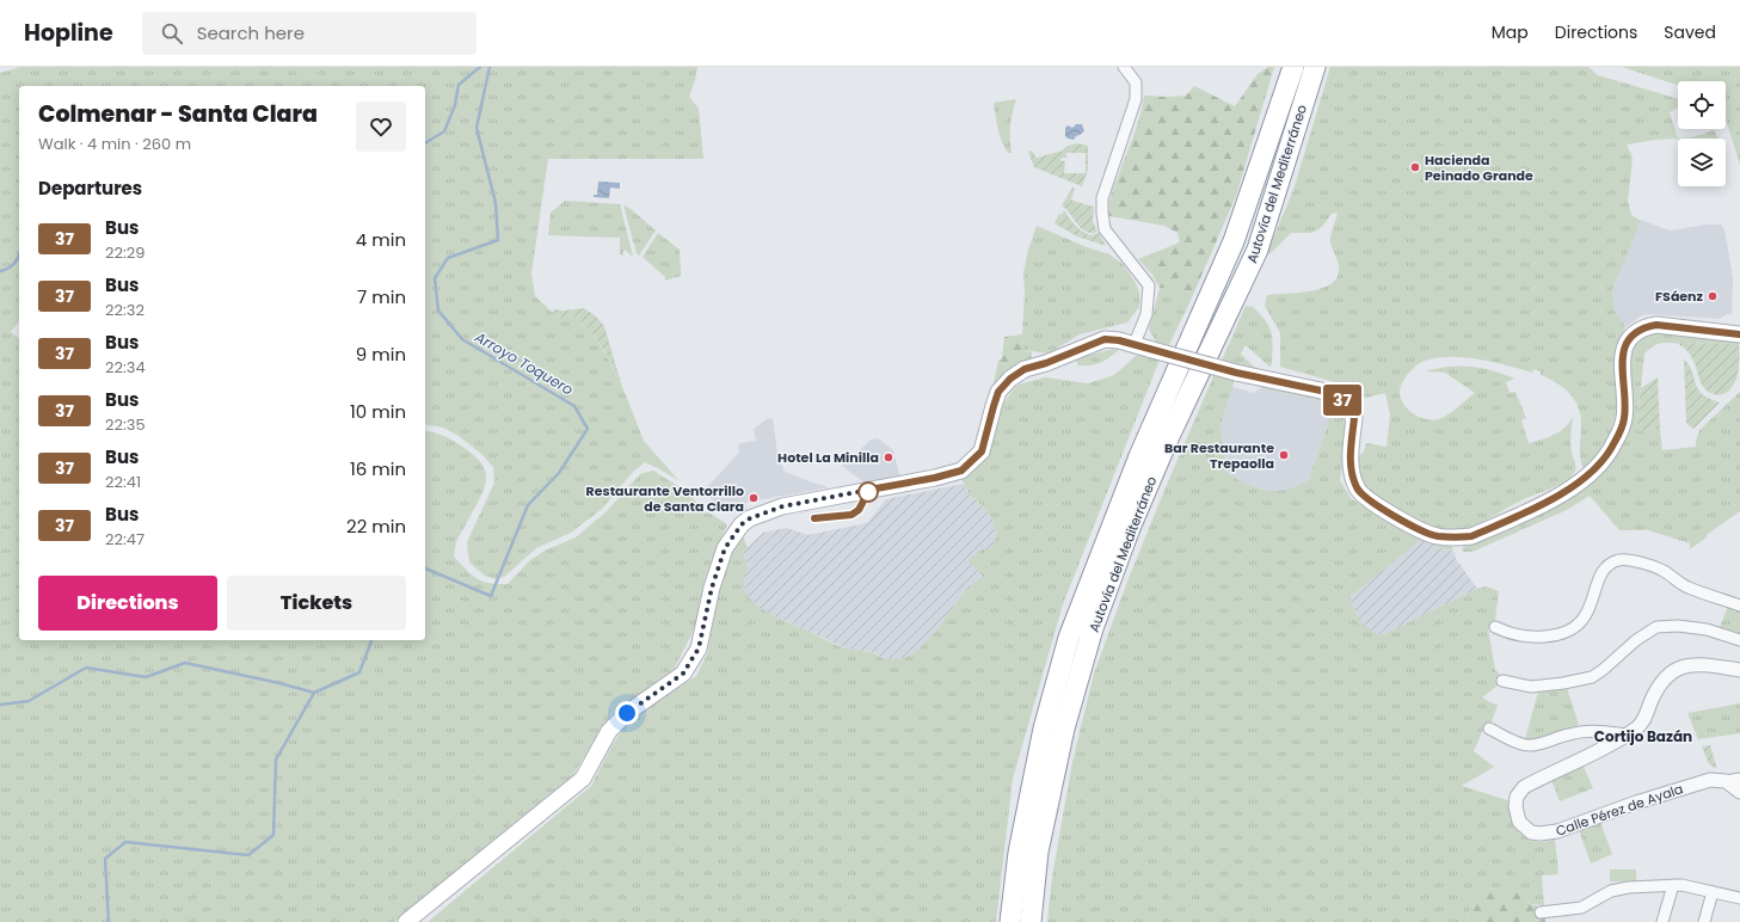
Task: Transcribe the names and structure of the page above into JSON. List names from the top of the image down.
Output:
{
  "streets": {
    "highway": ["Autovía del Mediterráneo"],
    "street": ["Calle Pérez de Ayala"]
  },
  "districts": ["Cortijo Bazán"],
  "water": ["Arroyo Toquero"],
  "places": [
    "Hacienda Peinado Grande",
    "FSáenz",
    "Bar Restaurante Trepaolla",
    "Hotel La Minilla",
    "Restaurante Ventorrillo de Santa Clara"
  ],
  "lines": ["bus line 37"],
  "page": {
    "header": "Hopline",
    "search": "Search here",
    "nav": ["Map", "Directions", "Saved"],
    "on_map": "37",
    "heading": [
      ["Colmenar - Santa Clara", "Walk · 4 min · 260 m"],
      "Departures"
    ],
    "list": [
      {
        "mark": "37",
        "name": "Bus",
        "note": "22:29",
        "value": "4 min"
      },
      {
        "mark": "37",
        "name": "Bus",
        "note": "22:32",
        "value": "7 min"
      },
      {
        "mark": "37",
        "name": "Bus",
        "note": "22:34",
        "value": "9 min"
      },
      {
        "mark": "37",
        "name": "Bus",
        "note": "22:35",
        "value": "10 min"
      },
      {
        "mark": "37",
        "name": "Bus",
        "note": "22:41",
        "value": "16 min"
      },
      {
        "mark": "37",
        "name": "Bus",
        "note": "22:47",
        "value": "22 min"
      }
    ],
    "buttons": ["Directions", "Tickets"]
  }
}
